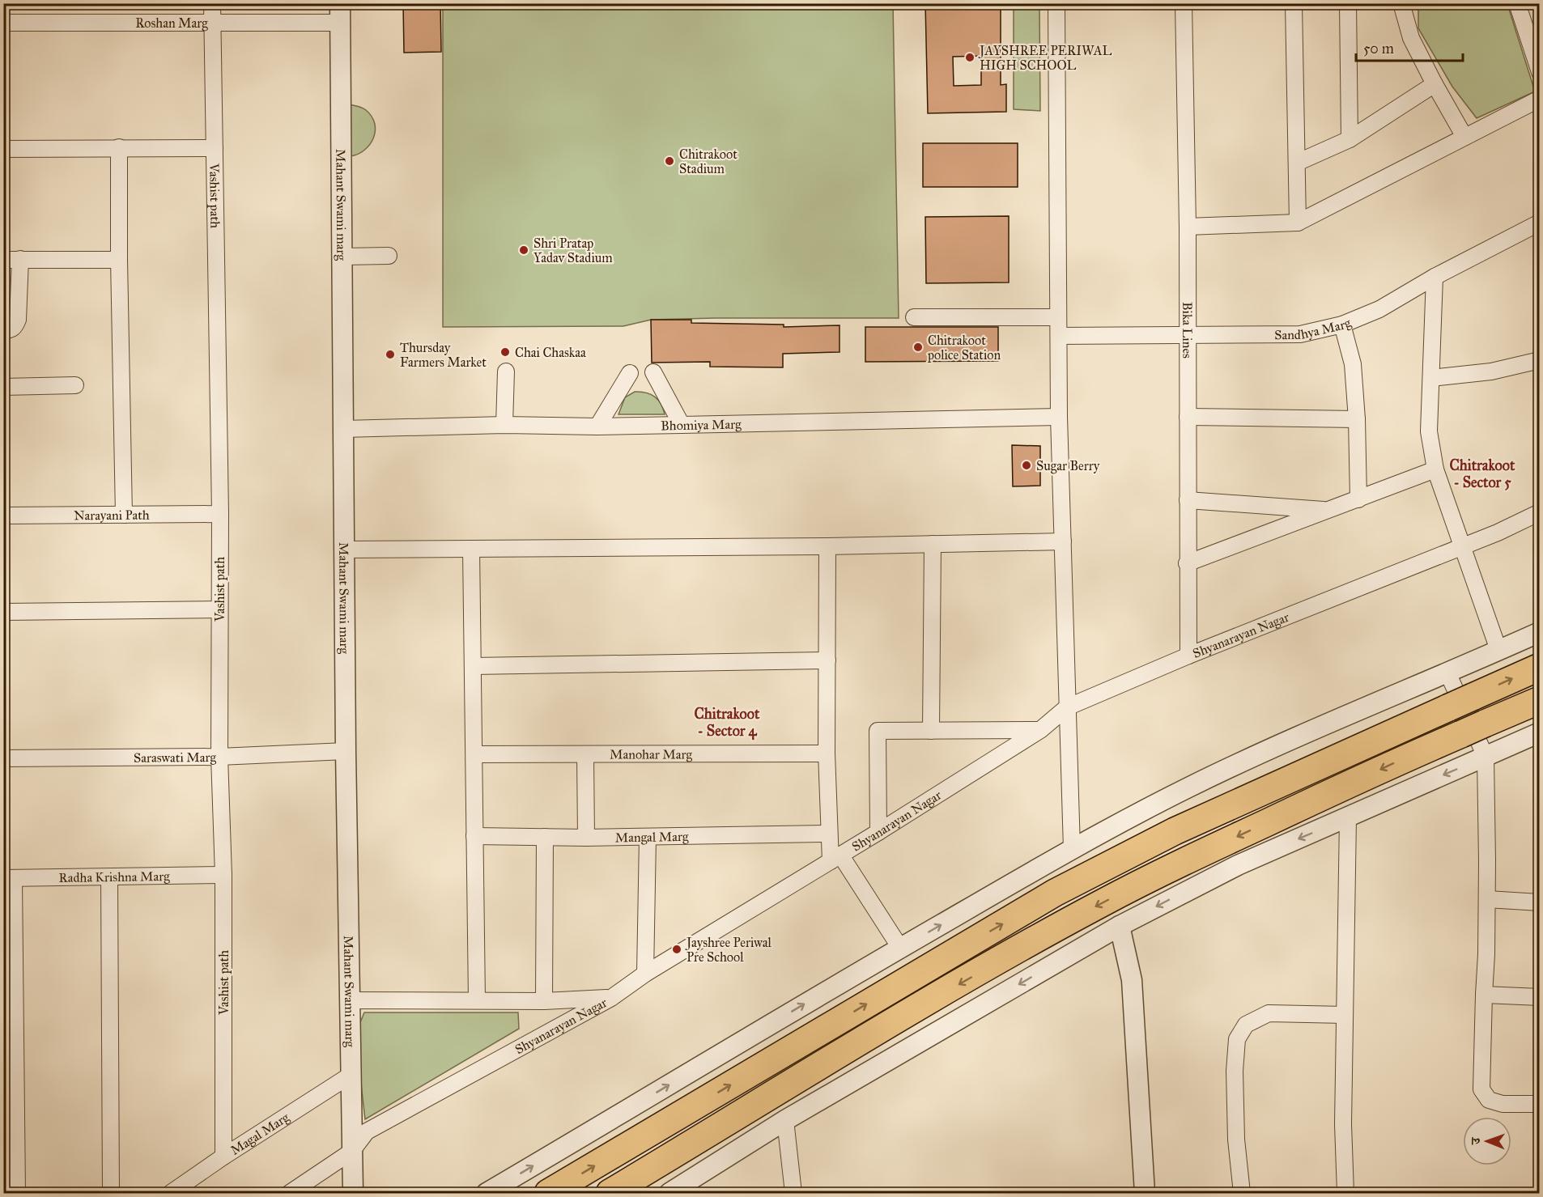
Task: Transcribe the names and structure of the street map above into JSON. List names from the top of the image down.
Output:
{
  "streets": {
    "street": [
      "Roshan Marg",
      "Vashist path",
      "Mahant Swami marg",
      "Sandhya Marg",
      "Bika Lines",
      "Bhomiya Marg",
      "Narayani Path",
      "Shyanarayan Nagar",
      "Manohar Marg",
      "Saraswati Marg",
      "Mangal Marg",
      "Radha Krishna Marg",
      "Magal Marg"
    ]
  },
  "crossings": [
    ["Roshan Marg", "Vashist path"],
    ["Roshan Marg", "Mahant Swami marg"],
    ["Vashist path", "Narayani Path"],
    ["Vashist path", "Saraswati Marg"],
    ["Vashist path", "Radha Krishna Marg"],
    ["Vashist path", "Magal Marg"],
    ["Mahant Swami marg", "Bhomiya Marg"],
    ["Mahant Swami marg", "Shyanarayan Nagar"],
    ["Mahant Swami marg", "Saraswati Marg"],
    ["Mahant Swami marg", "Magal Marg"],
    ["Sandhya Marg", "Bika Lines"],
    ["Bika Lines", "Shyanarayan Nagar"]
  ],
  "districts": ["Chitrakoot - Sector 5", "Chitrakoot - Sector 4"],
  "places": [
    "JAYSHREE PERIWAL HIGH SCHOOL",
    "Chitrakoot Stadium",
    "Shri Pratap Yadav Stadium",
    "Chitrakoot police Station",
    "Chai Chaskaa",
    "Thursday Farmers Market",
    "Sugar Berry",
    "Jayshree Periwal Pre School"
  ],
  "scale_bar": "50 m",
  "north": "left"
}
